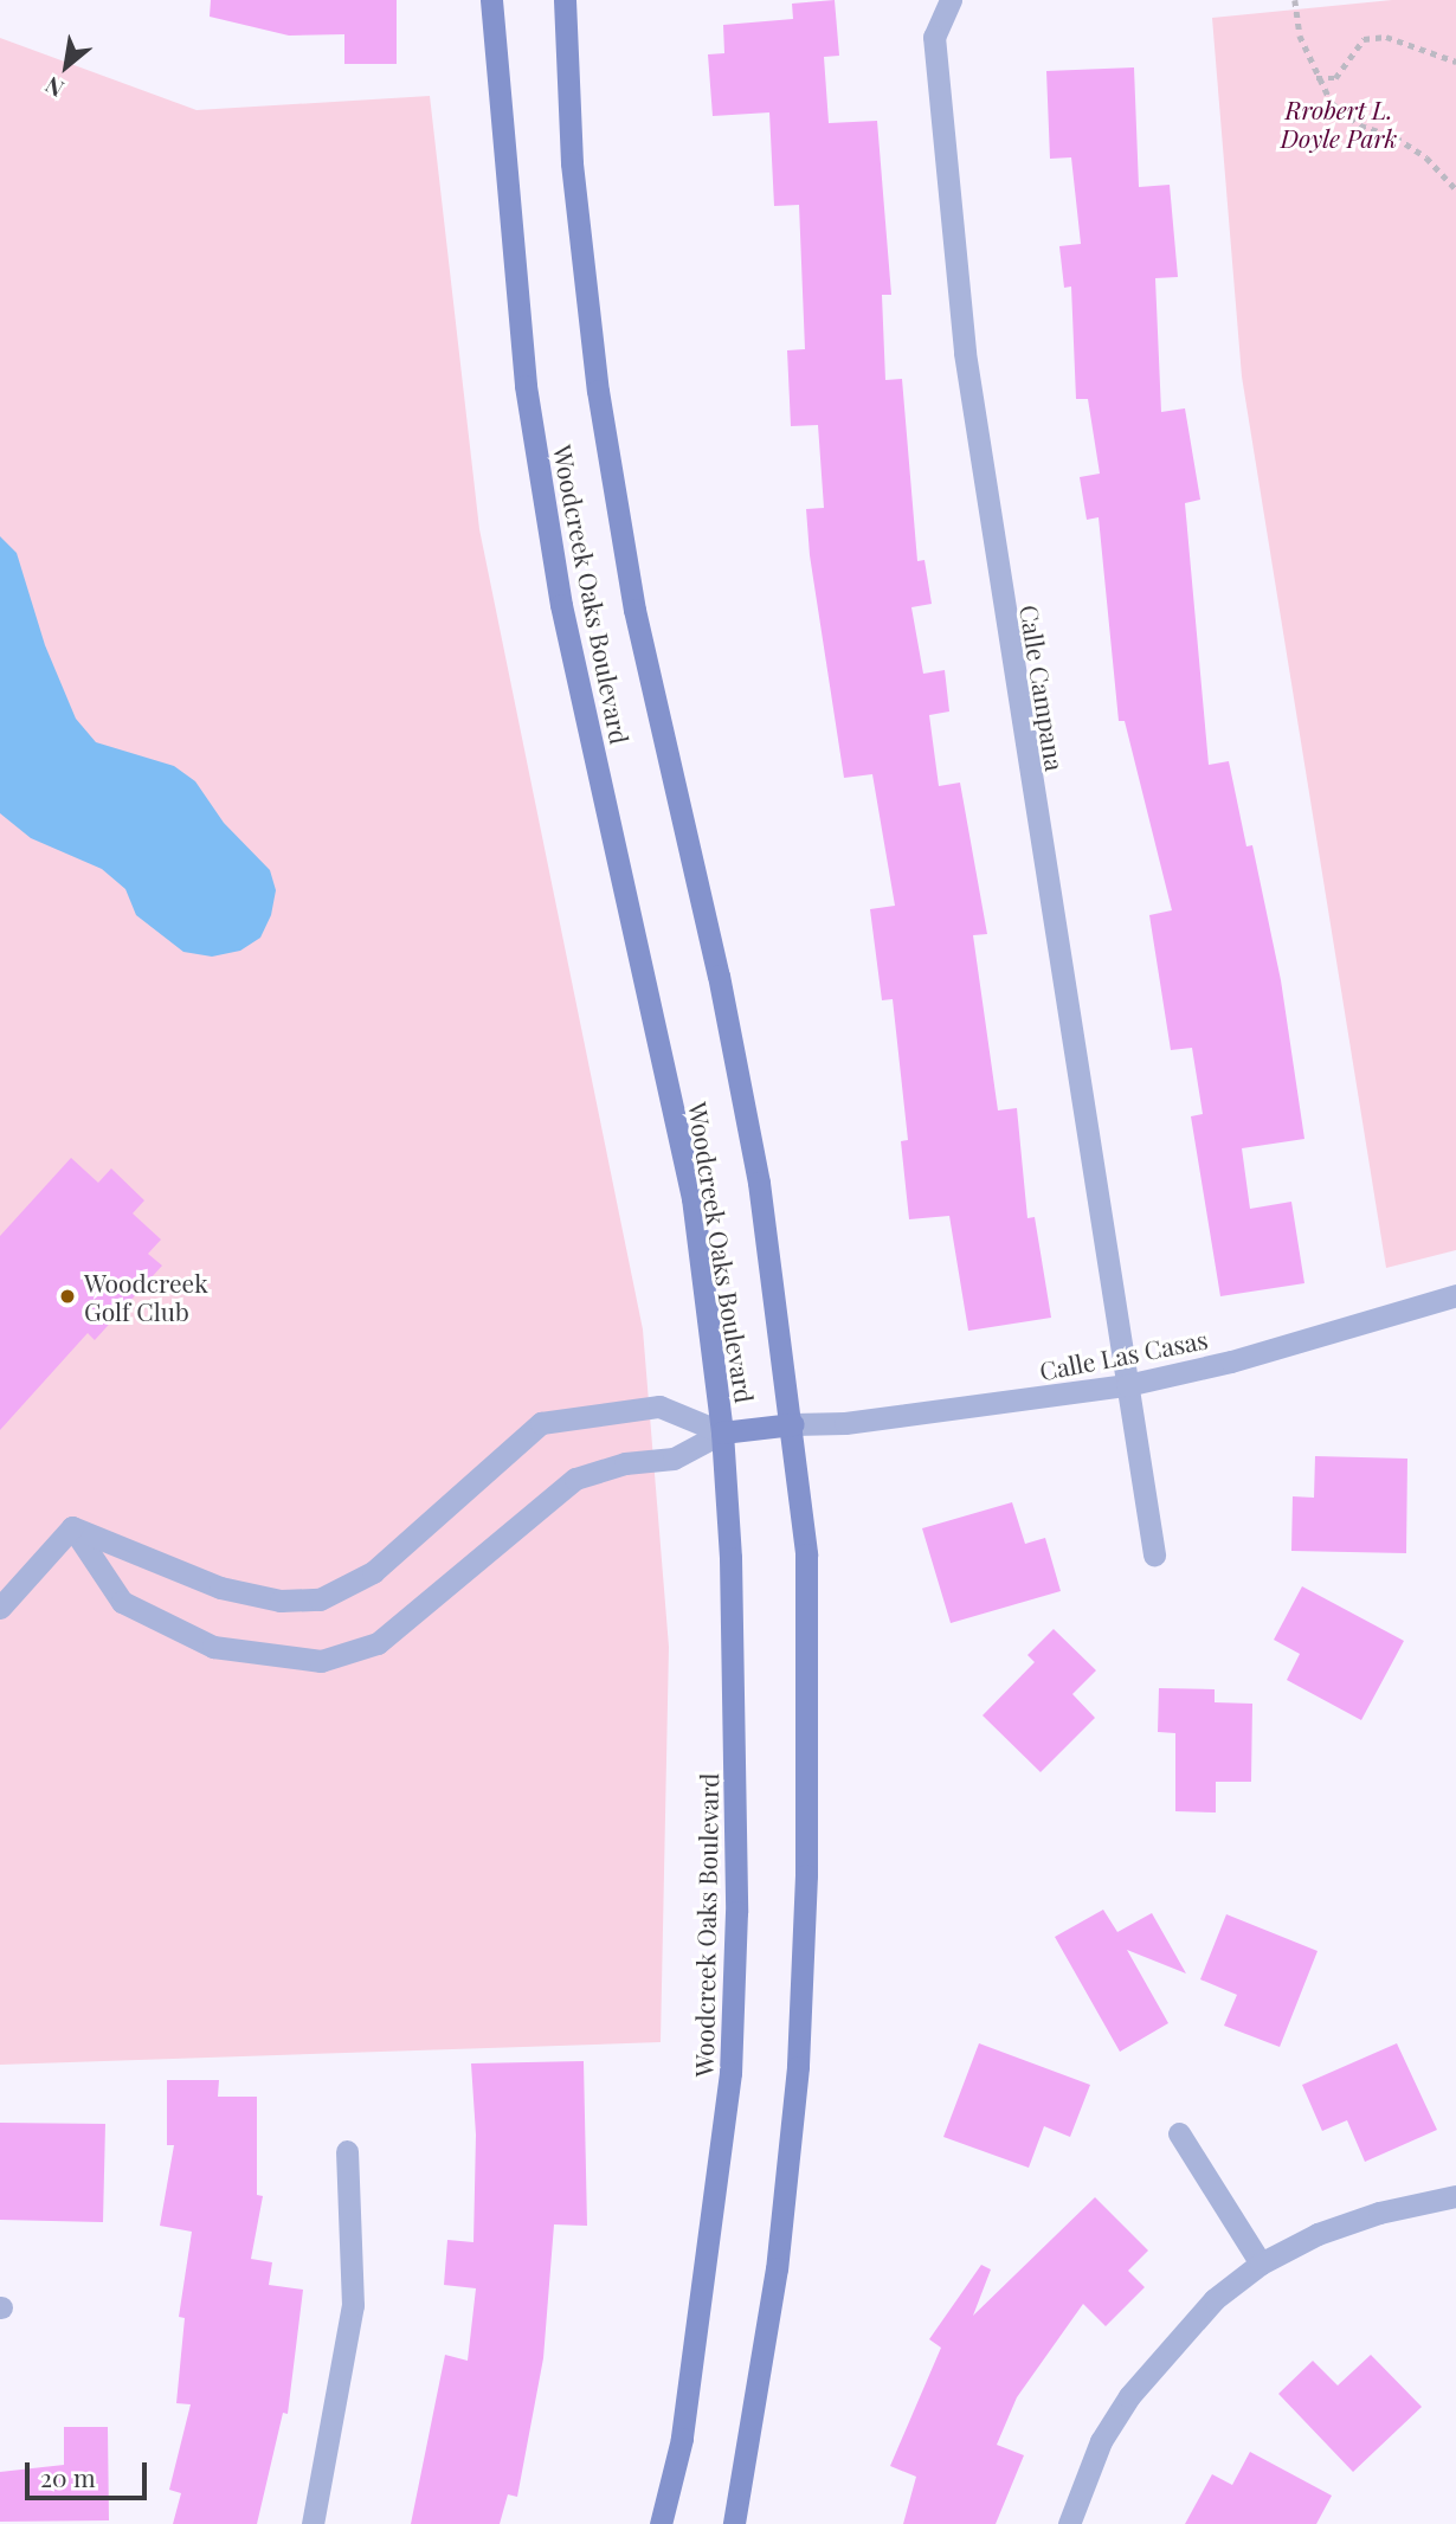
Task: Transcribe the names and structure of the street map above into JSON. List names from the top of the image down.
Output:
{
  "streets": {
    "main road": ["Woodcreek Oaks Boulevard"],
    "street": ["Calle Campana", "Calle Las Casas"]
  },
  "crossings": [
    ["Woodcreek Oaks Boulevard", "Calle Las Casas"],
    ["Calle Campana", "Calle Las Casas"]
  ],
  "parks": ["Rrobert L. Doyle Park"],
  "places": ["Woodcreek Golf Club"],
  "scale_bar": "20 m",
  "north": "bottom left"
}
